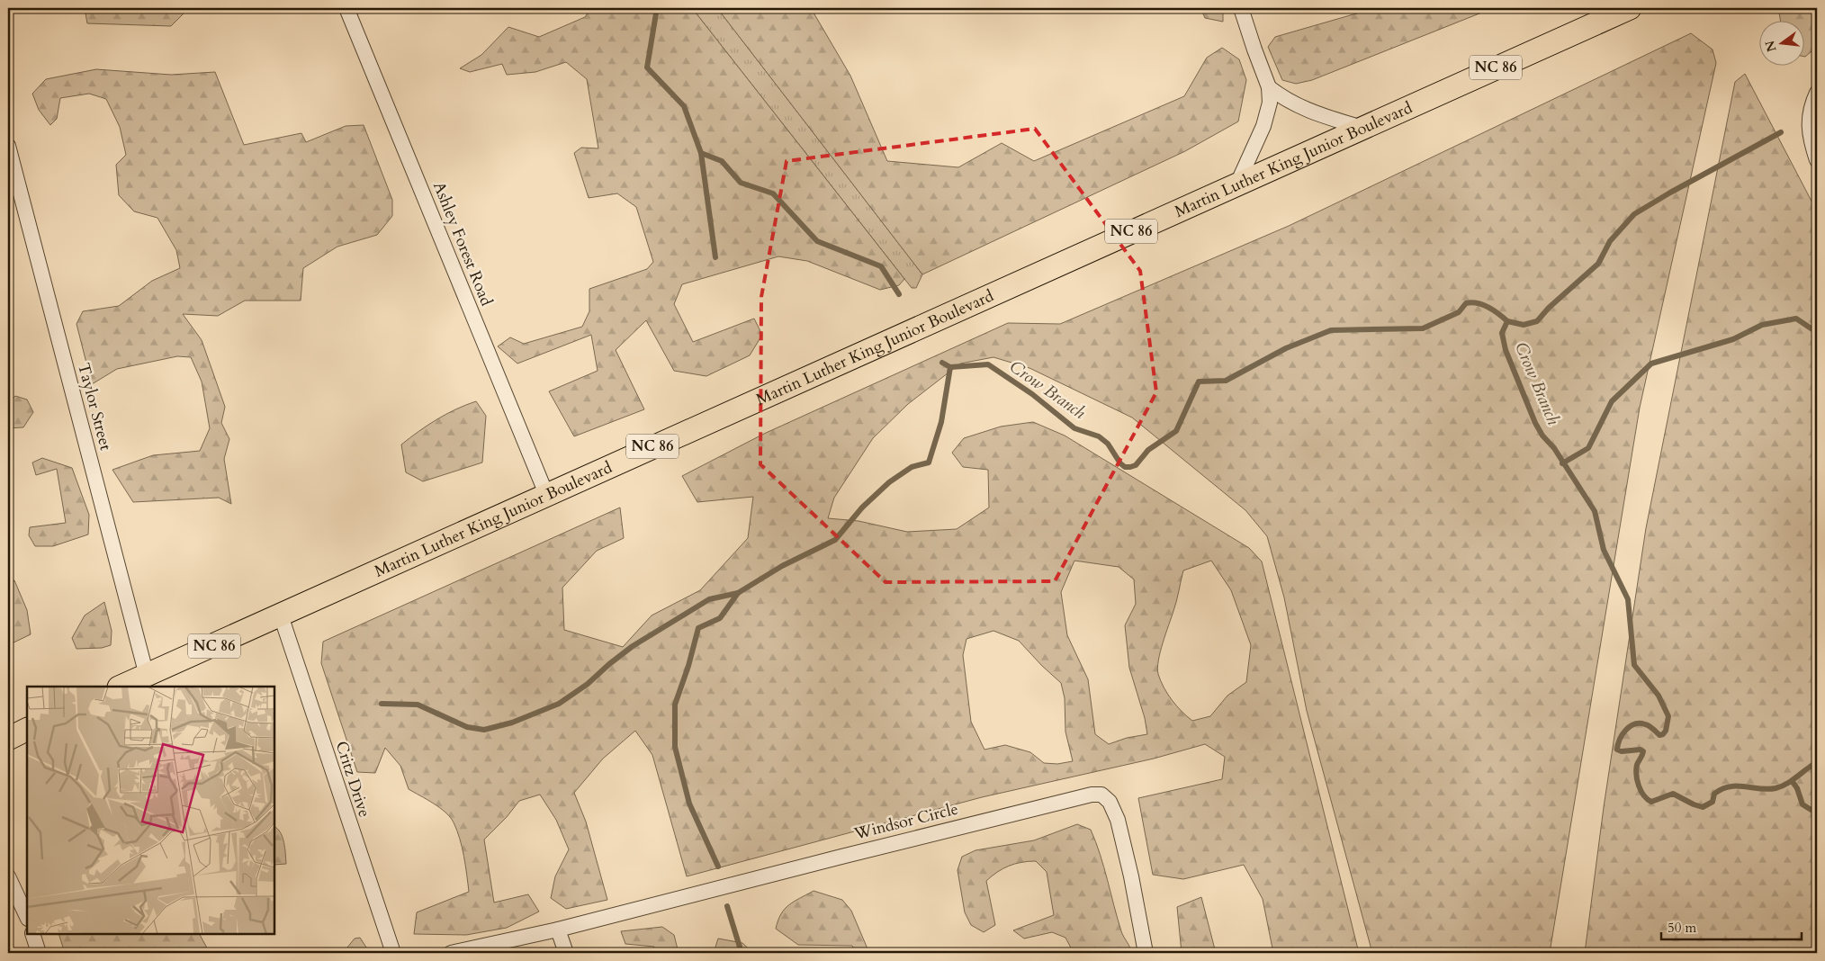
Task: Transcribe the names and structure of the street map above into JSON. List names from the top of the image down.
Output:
{
  "streets": {
    "main road": ["NC 86", "Martin Luther King Junior Boulevard"],
    "street": [
      "Ashley Forest Road",
      "Taylor Street",
      "Critz Drive",
      "Windsor Circle"
    ]
  },
  "crossings": [
    ["Martin Luther King Junior Boulevard", "Ashley Forest Road"],
    ["Martin Luther King Junior Boulevard", "Taylor Street"],
    ["Martin Luther King Junior Boulevard", "Critz Drive"]
  ],
  "water": ["Crow Branch"],
  "scale_bar": "50 m",
  "north": "left"
}
